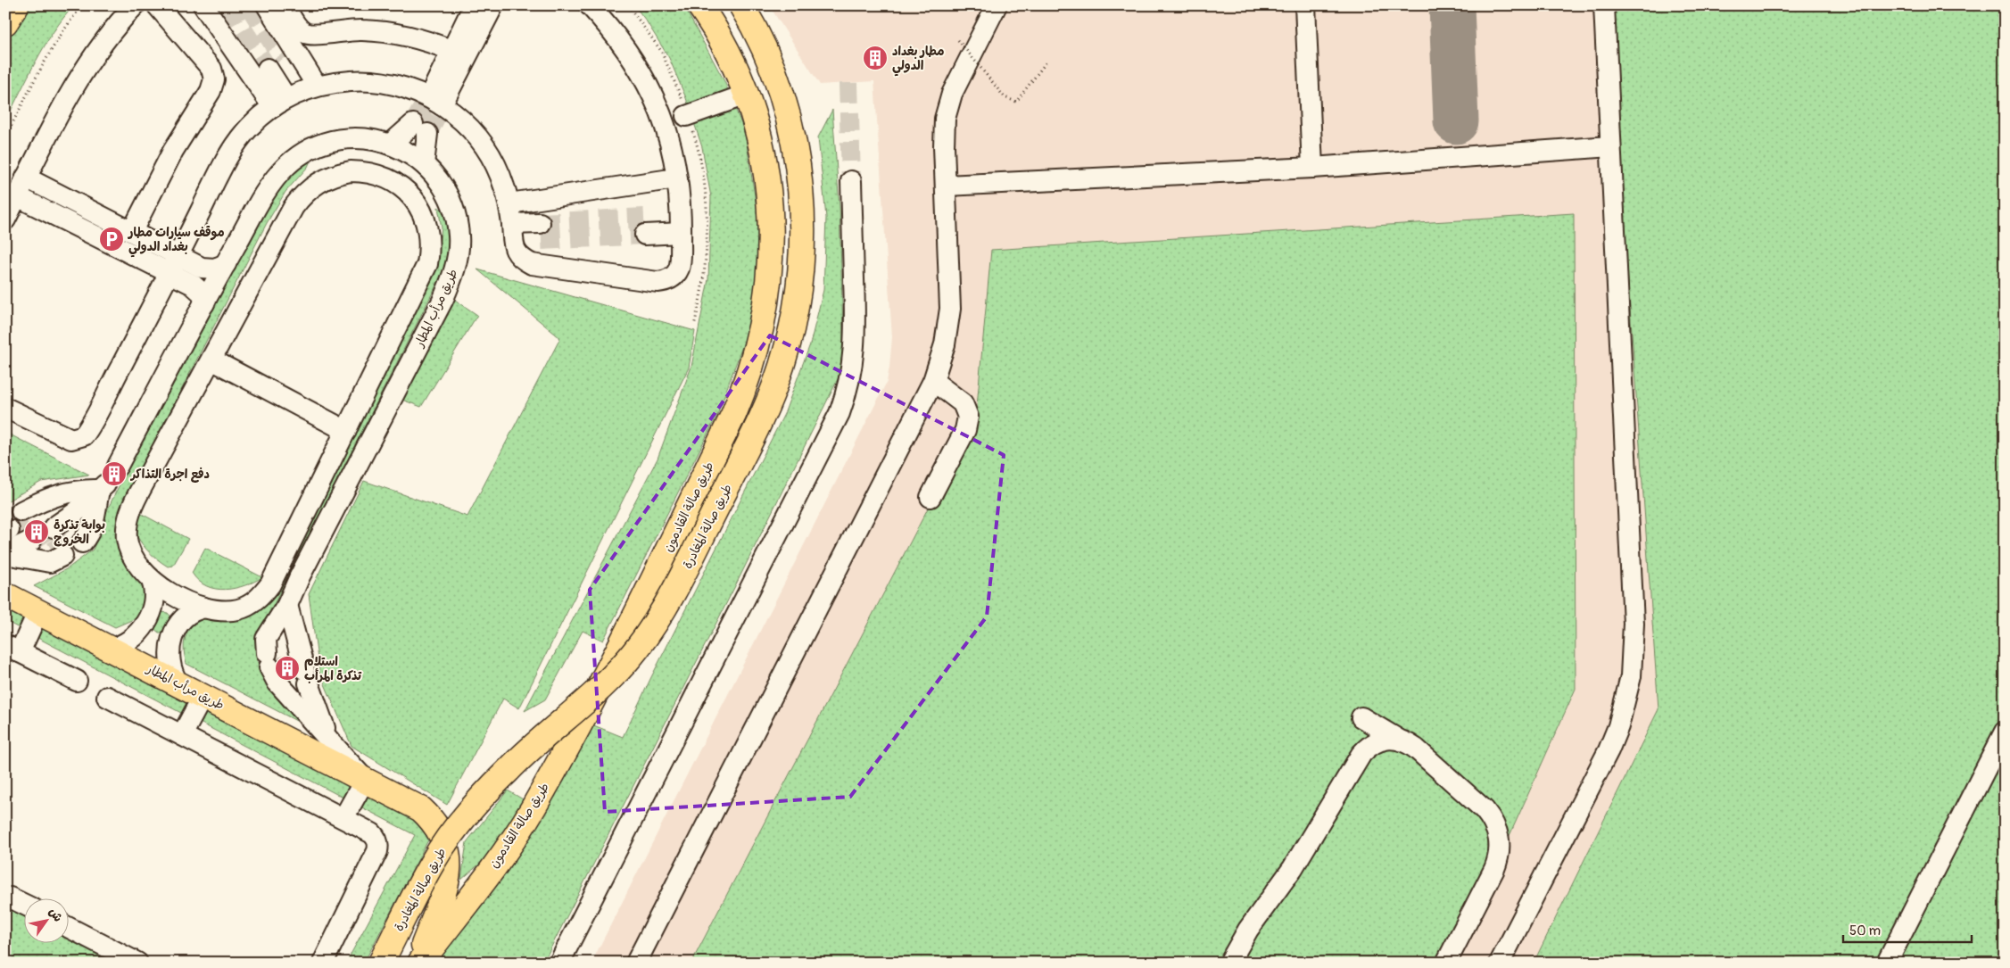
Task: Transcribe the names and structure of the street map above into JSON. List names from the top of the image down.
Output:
{
  "streets": {
    "main road": ["طريق مرأب المطار", "طريق صالة القادمون", "طريق صالة المغادرة"]
  },
  "places": {
    "building": [
      "مطار بغداد الدولي",
      "دفع اجرة التذاكر",
      "بوابة تذكرة الخروج",
      "استلام تذكرة المرأب"
    ],
    "parking": ["موقف سيارات مطار بغداد الدولي"]
  },
  "scale_bar": "50 m",
  "north": "top right"
}
